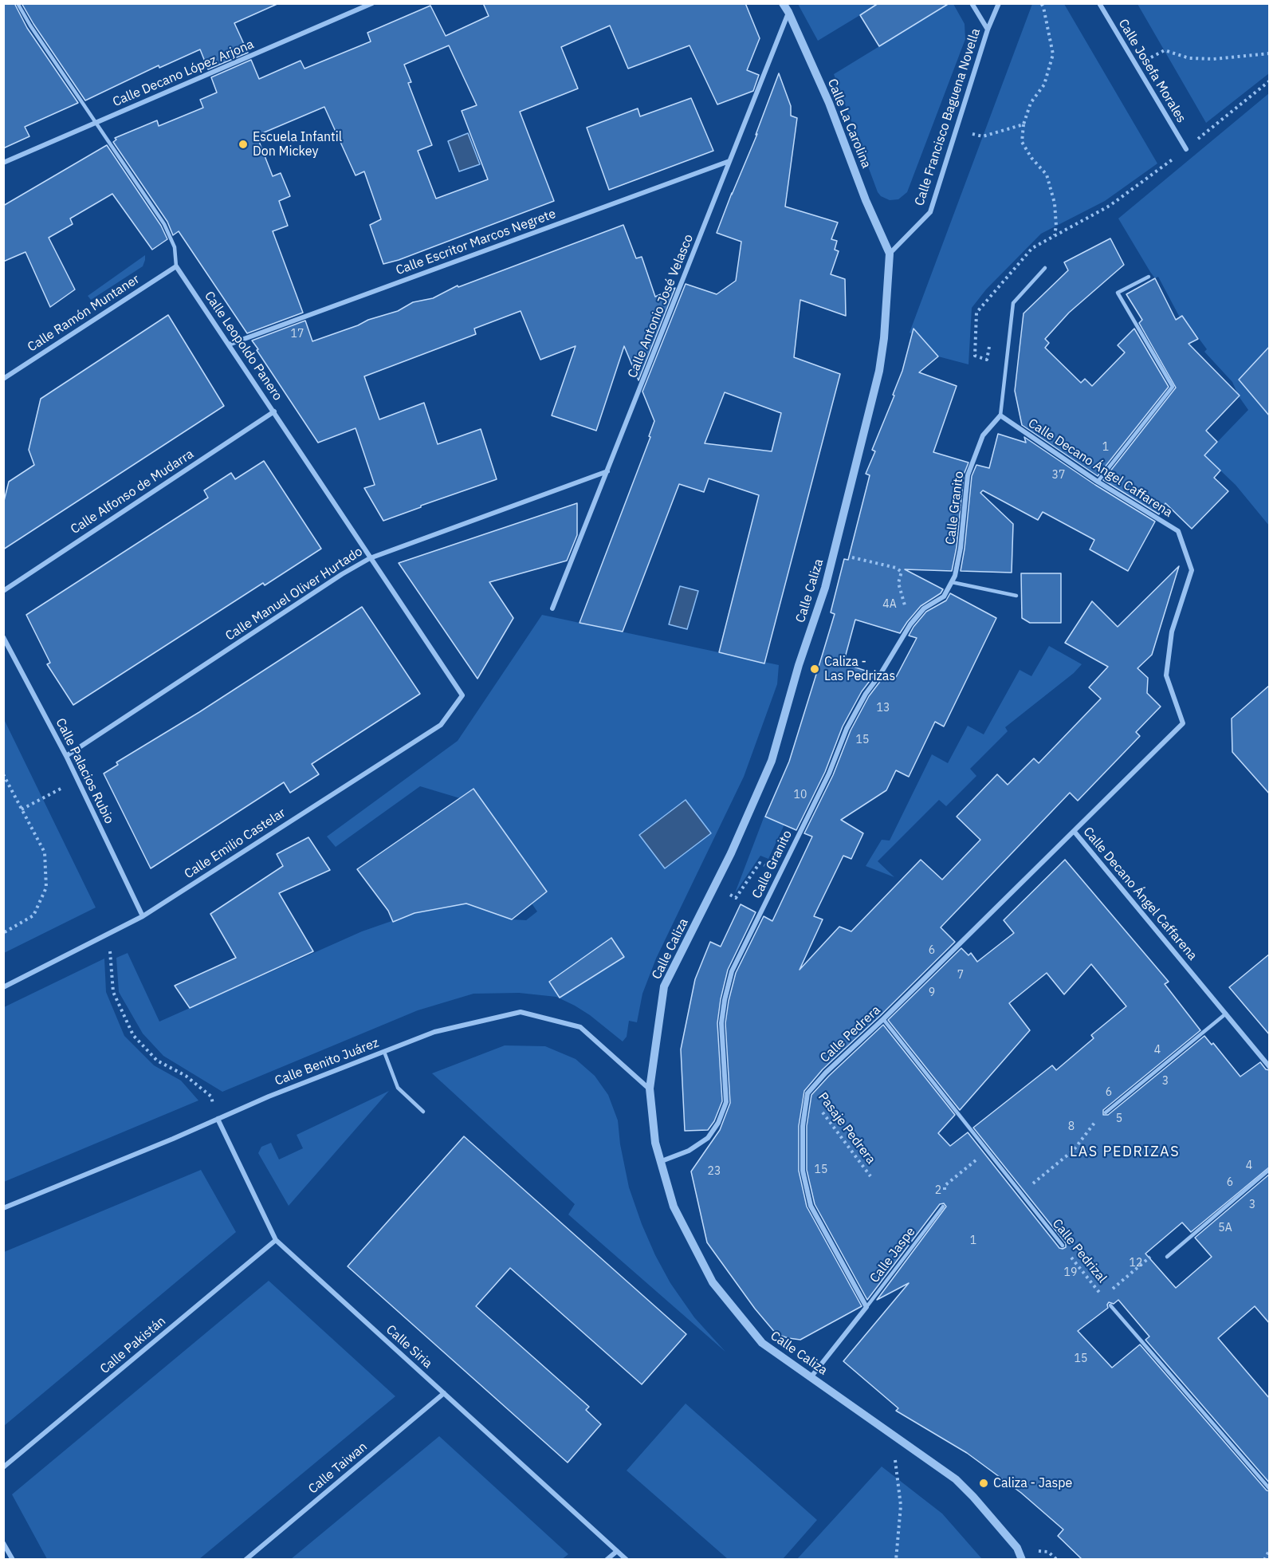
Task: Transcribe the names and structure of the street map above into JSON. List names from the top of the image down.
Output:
{
  "streets": {
    "street": [
      "Calle Josefa Morales",
      "Calle Decano López Arjona",
      "Calle Francisco Baguena Novella",
      "Calle La Carolina",
      "Calle Escritor Marcos Negrete",
      "Calle Antonio José Velasco",
      "Calle Ramón Muntaner",
      "Calle Leopoldo Panero",
      "Calle Decano Ángel Caffarena",
      "Calle Alfonso de Mudarra",
      "Calle Granito",
      "Calle Caliza",
      "Calle Manuel Oliver Hurtado",
      "Calle Palacios Rubio",
      "Calle Emilio Castelar",
      "Calle Pedrera",
      "Calle Benito Juárez",
      "Calle Jaspe",
      "Calle Pakistán",
      "Calle Siria",
      "Calle Taiwan"
    ],
    "lane": ["Calle Pedrizal"],
    "path": ["Pasaje Pedrera"]
  },
  "crossings": [
    ["Calle Decano López Arjona", "Calle Leopoldo Panero"],
    ["Calle Francisco Baguena Novella", "Calle La Carolina"],
    ["Calle Francisco Baguena Novella", "Calle Caliza"],
    ["Calle La Carolina", "Calle Antonio José Velasco"],
    ["Calle La Carolina", "Calle Caliza"],
    ["Calle Escritor Marcos Negrete", "Calle Antonio José Velasco"],
    ["Calle Escritor Marcos Negrete", "Calle Leopoldo Panero"],
    ["Calle Antonio José Velasco", "Calle Manuel Oliver Hurtado"],
    ["Calle Ramón Muntaner", "Calle Leopoldo Panero"],
    ["Calle Leopoldo Panero", "Calle Alfonso de Mudarra"],
    ["Calle Leopoldo Panero", "Calle Manuel Oliver Hurtado"],
    ["Calle Leopoldo Panero", "Calle Emilio Castelar"],
    ["Calle Decano Ángel Caffarena", "Calle Granito"],
    ["Calle Decano Ángel Caffarena", "Calle Pedrera"],
    ["Calle Granito", "Calle Caliza"],
    ["Calle Caliza", "Calle Benito Juárez"],
    ["Calle Caliza", "Calle Jaspe"],
    ["Calle Manuel Oliver Hurtado", "Calle Palacios Rubio"],
    ["Calle Palacios Rubio", "Calle Emilio Castelar"],
    ["Calle Pedrera", "Pasaje Pedrera"],
    ["Calle Pedrera", "Calle Pedrizal"],
    ["Calle Benito Juárez", "Calle Siria"],
    ["Calle Pakistán", "Calle Siria"],
    ["Calle Siria", "Calle Taiwan"]
  ],
  "districts": ["LAS PEDRIZAS"],
  "places": ["Escuela Infantil Don Mickey", "Caliza - Las Pedrizas", "Caliza - Jaspe"],
  "house_numbers": [
    "17",
    "1",
    "37",
    "4A",
    "13",
    "15",
    "10",
    "6",
    "7",
    "9",
    "4",
    "3",
    "6",
    "5",
    "8",
    "4",
    "15",
    "23",
    "6",
    "2",
    "3",
    "5A",
    "1",
    "12",
    "19",
    "15"
  ]
}
